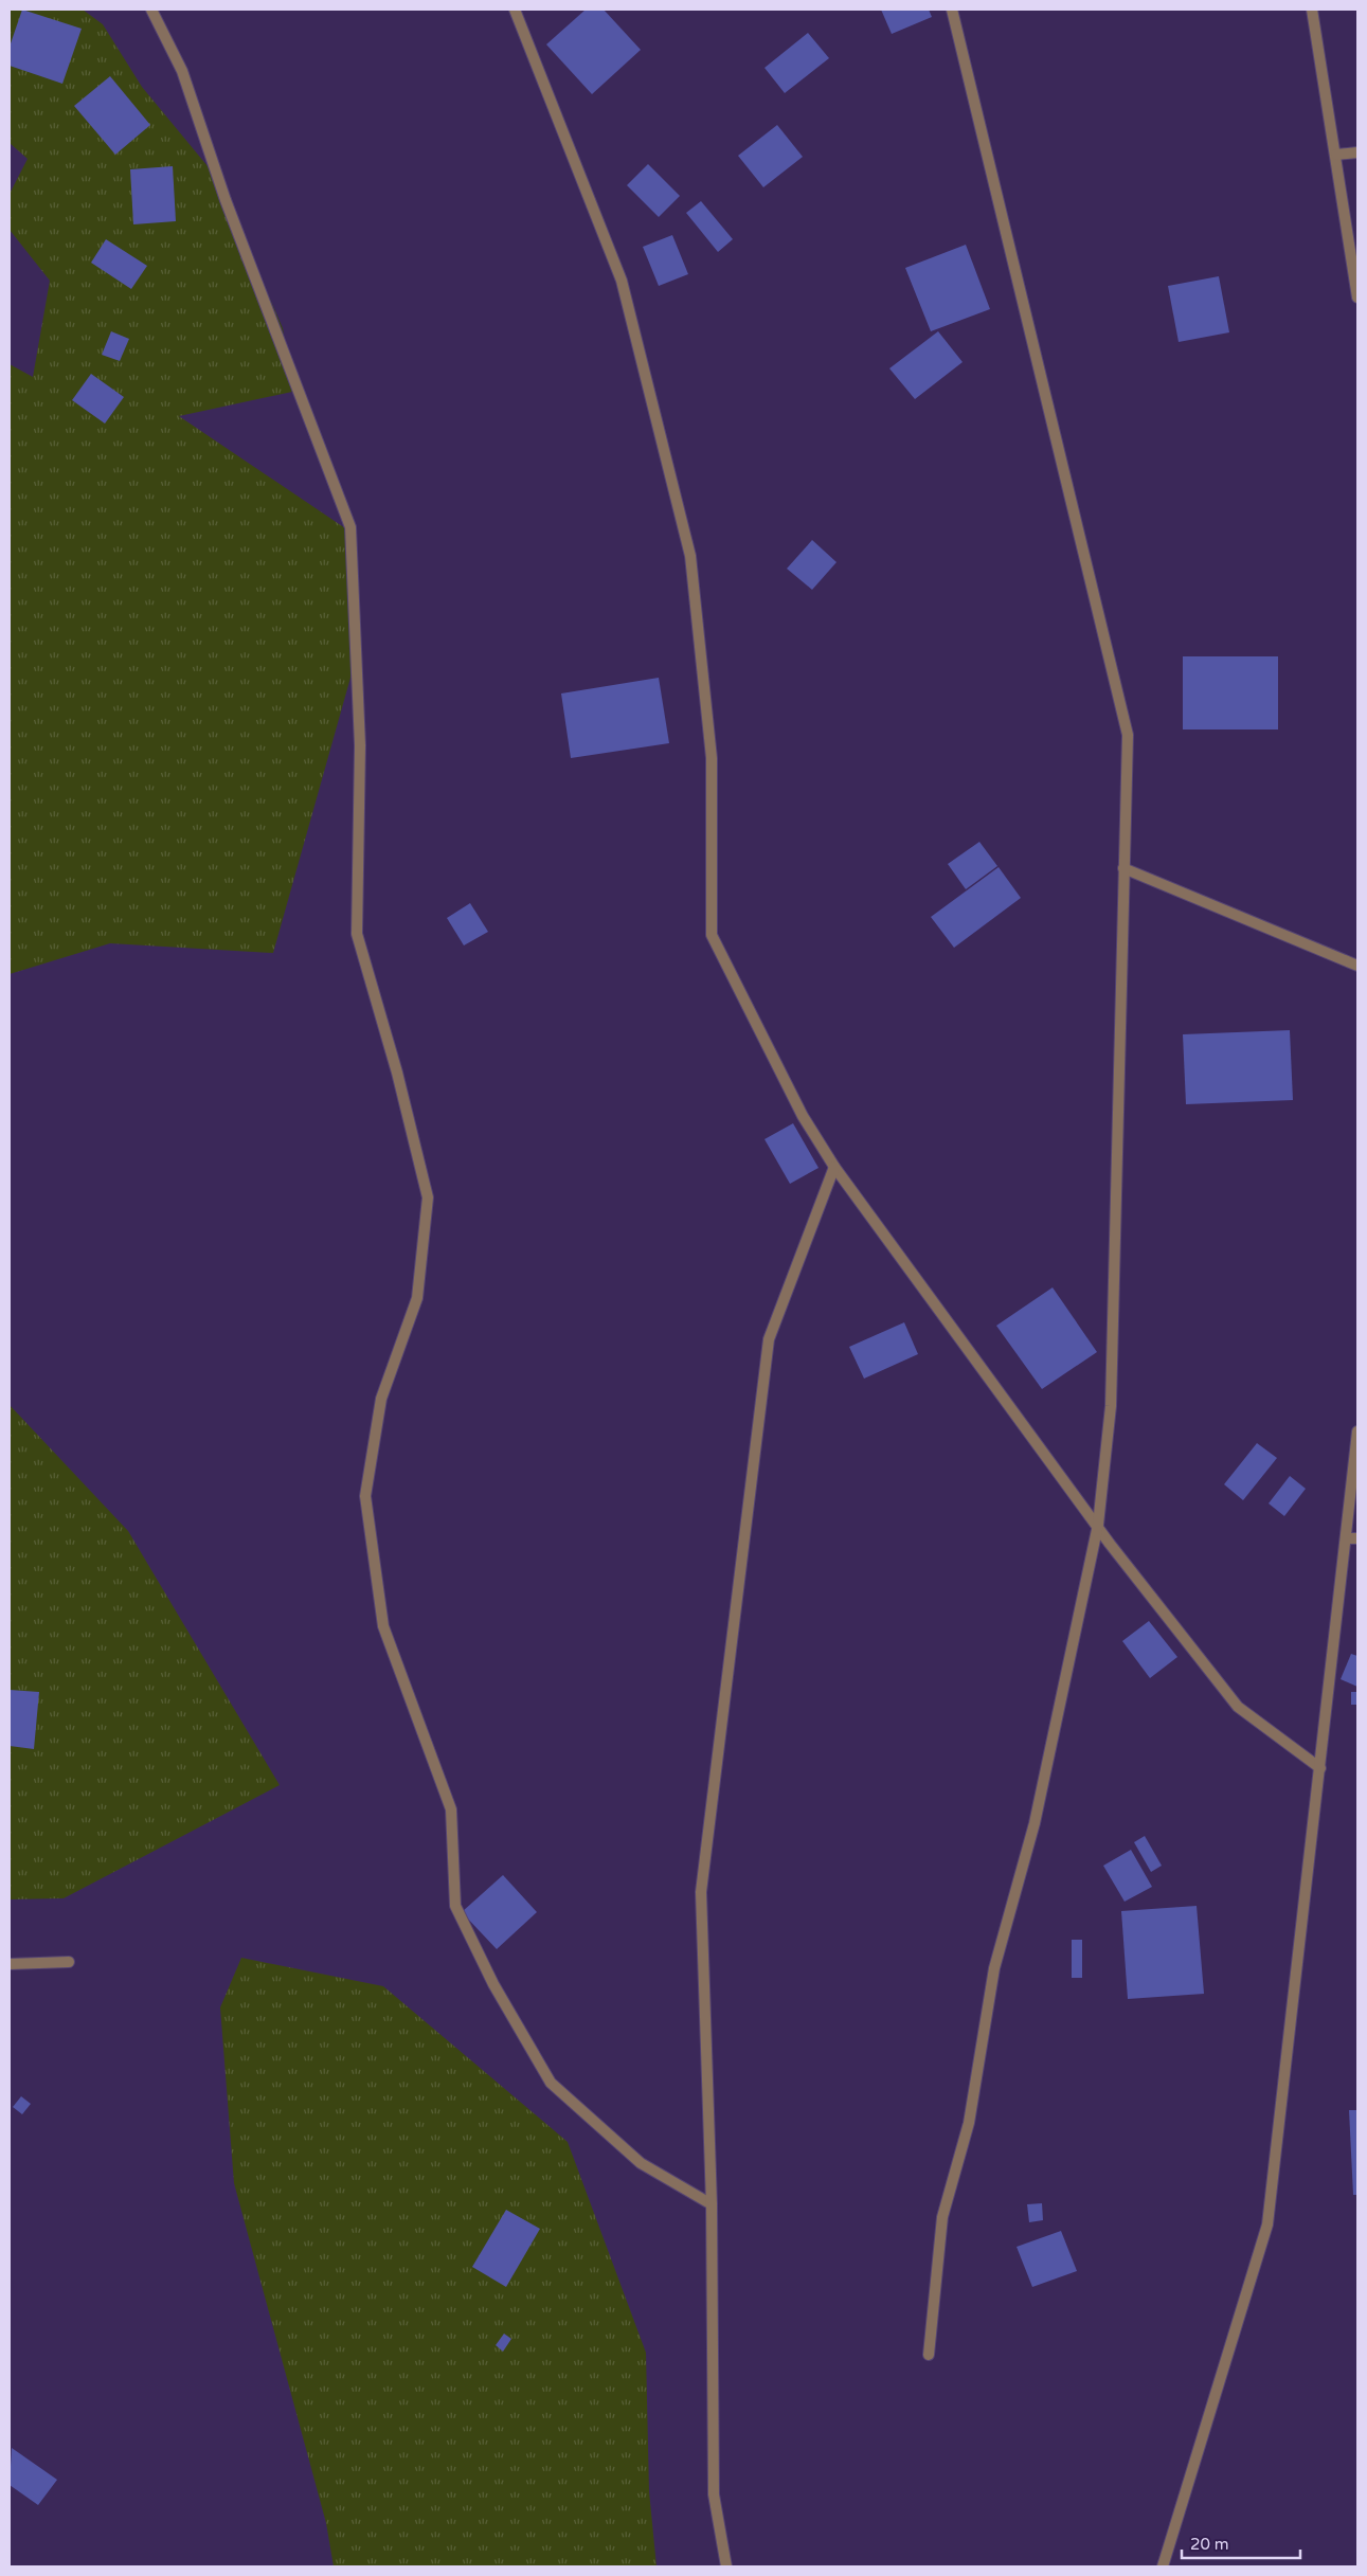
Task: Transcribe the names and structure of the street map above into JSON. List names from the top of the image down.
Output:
{
  "scale_bar": "20 m"
}
